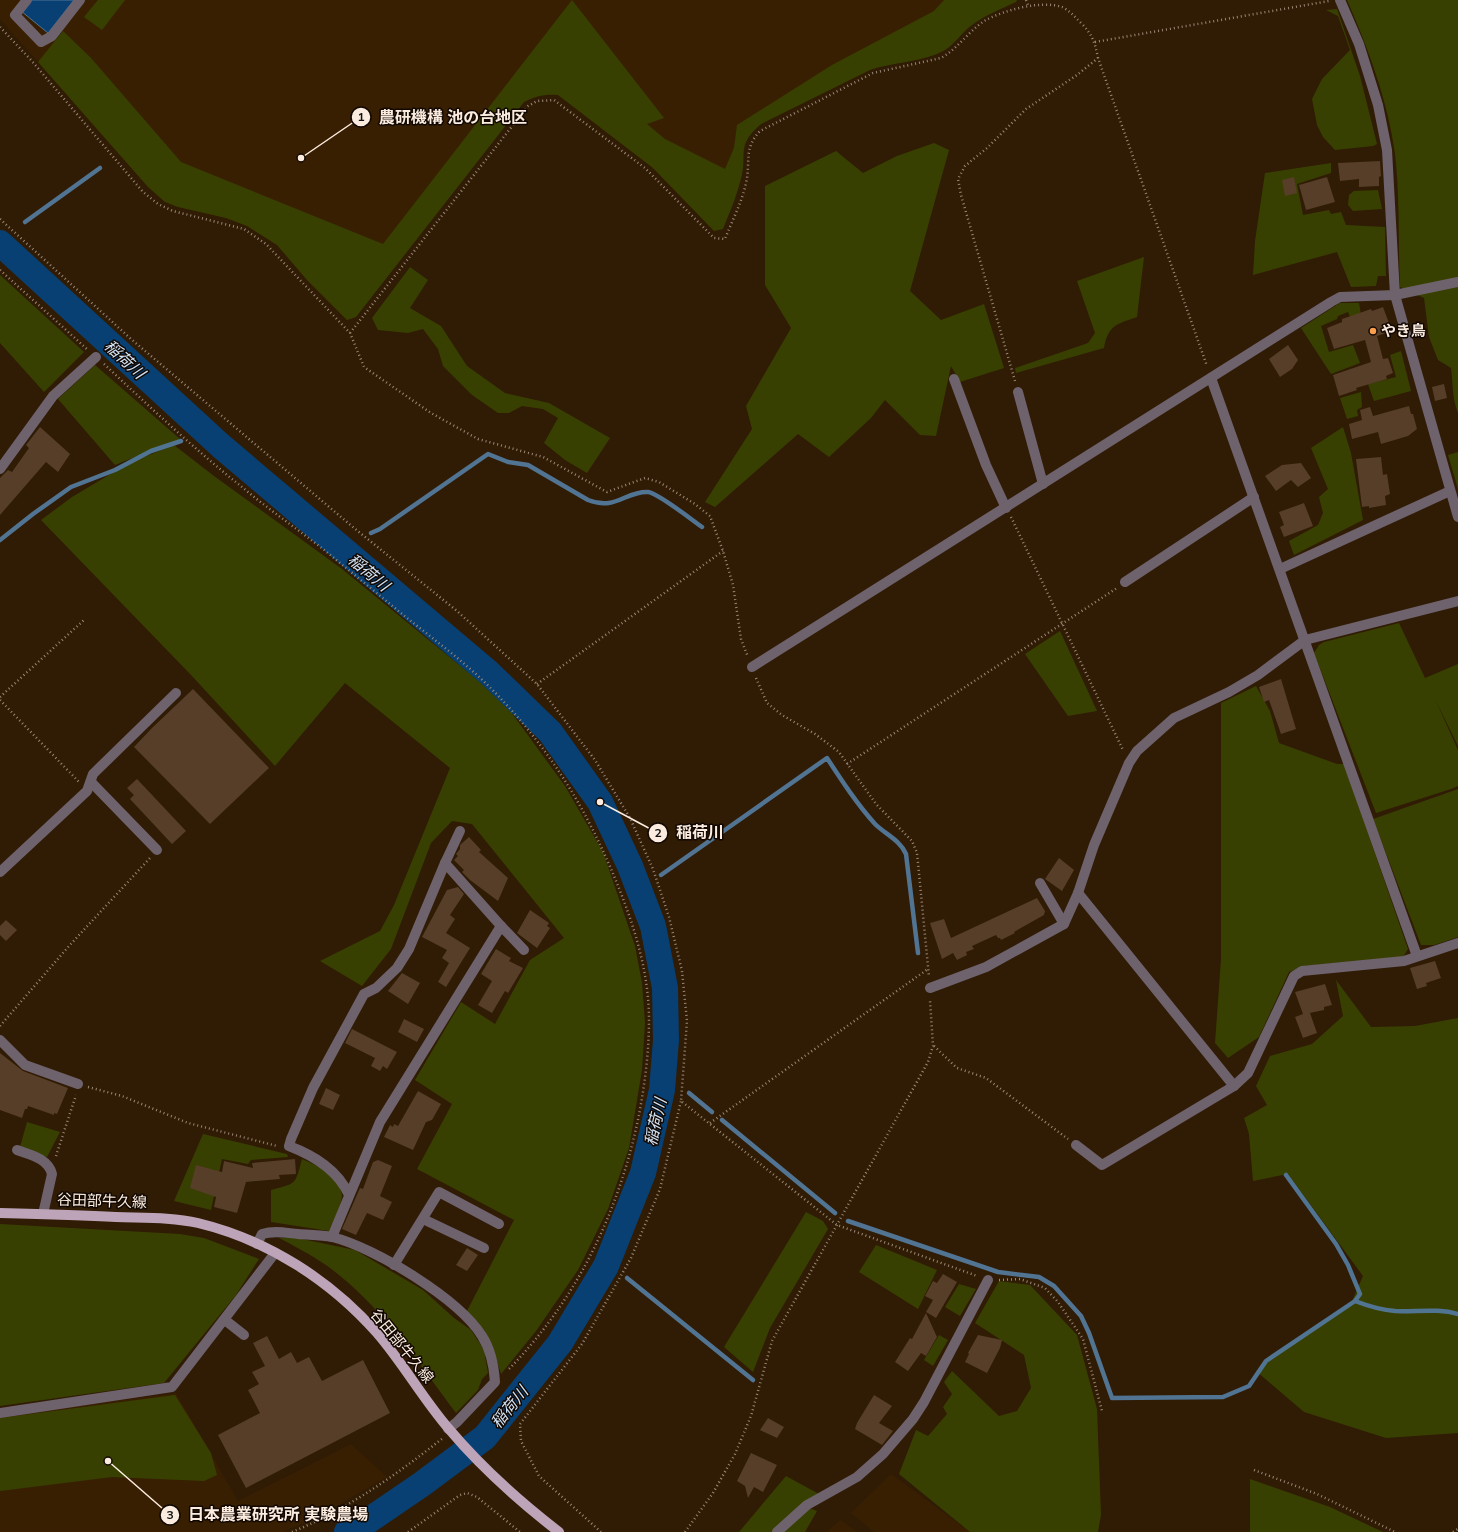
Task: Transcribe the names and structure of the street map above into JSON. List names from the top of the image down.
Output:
{
  "streets": {
    "main road": ["谷田部牛久線"]
  },
  "water": ["稲荷川"],
  "places": [
    "農研機構 池の台地区",
    "やき鳥",
    "稲荷川",
    "日本農業研究所 実験農場"
  ]
}
